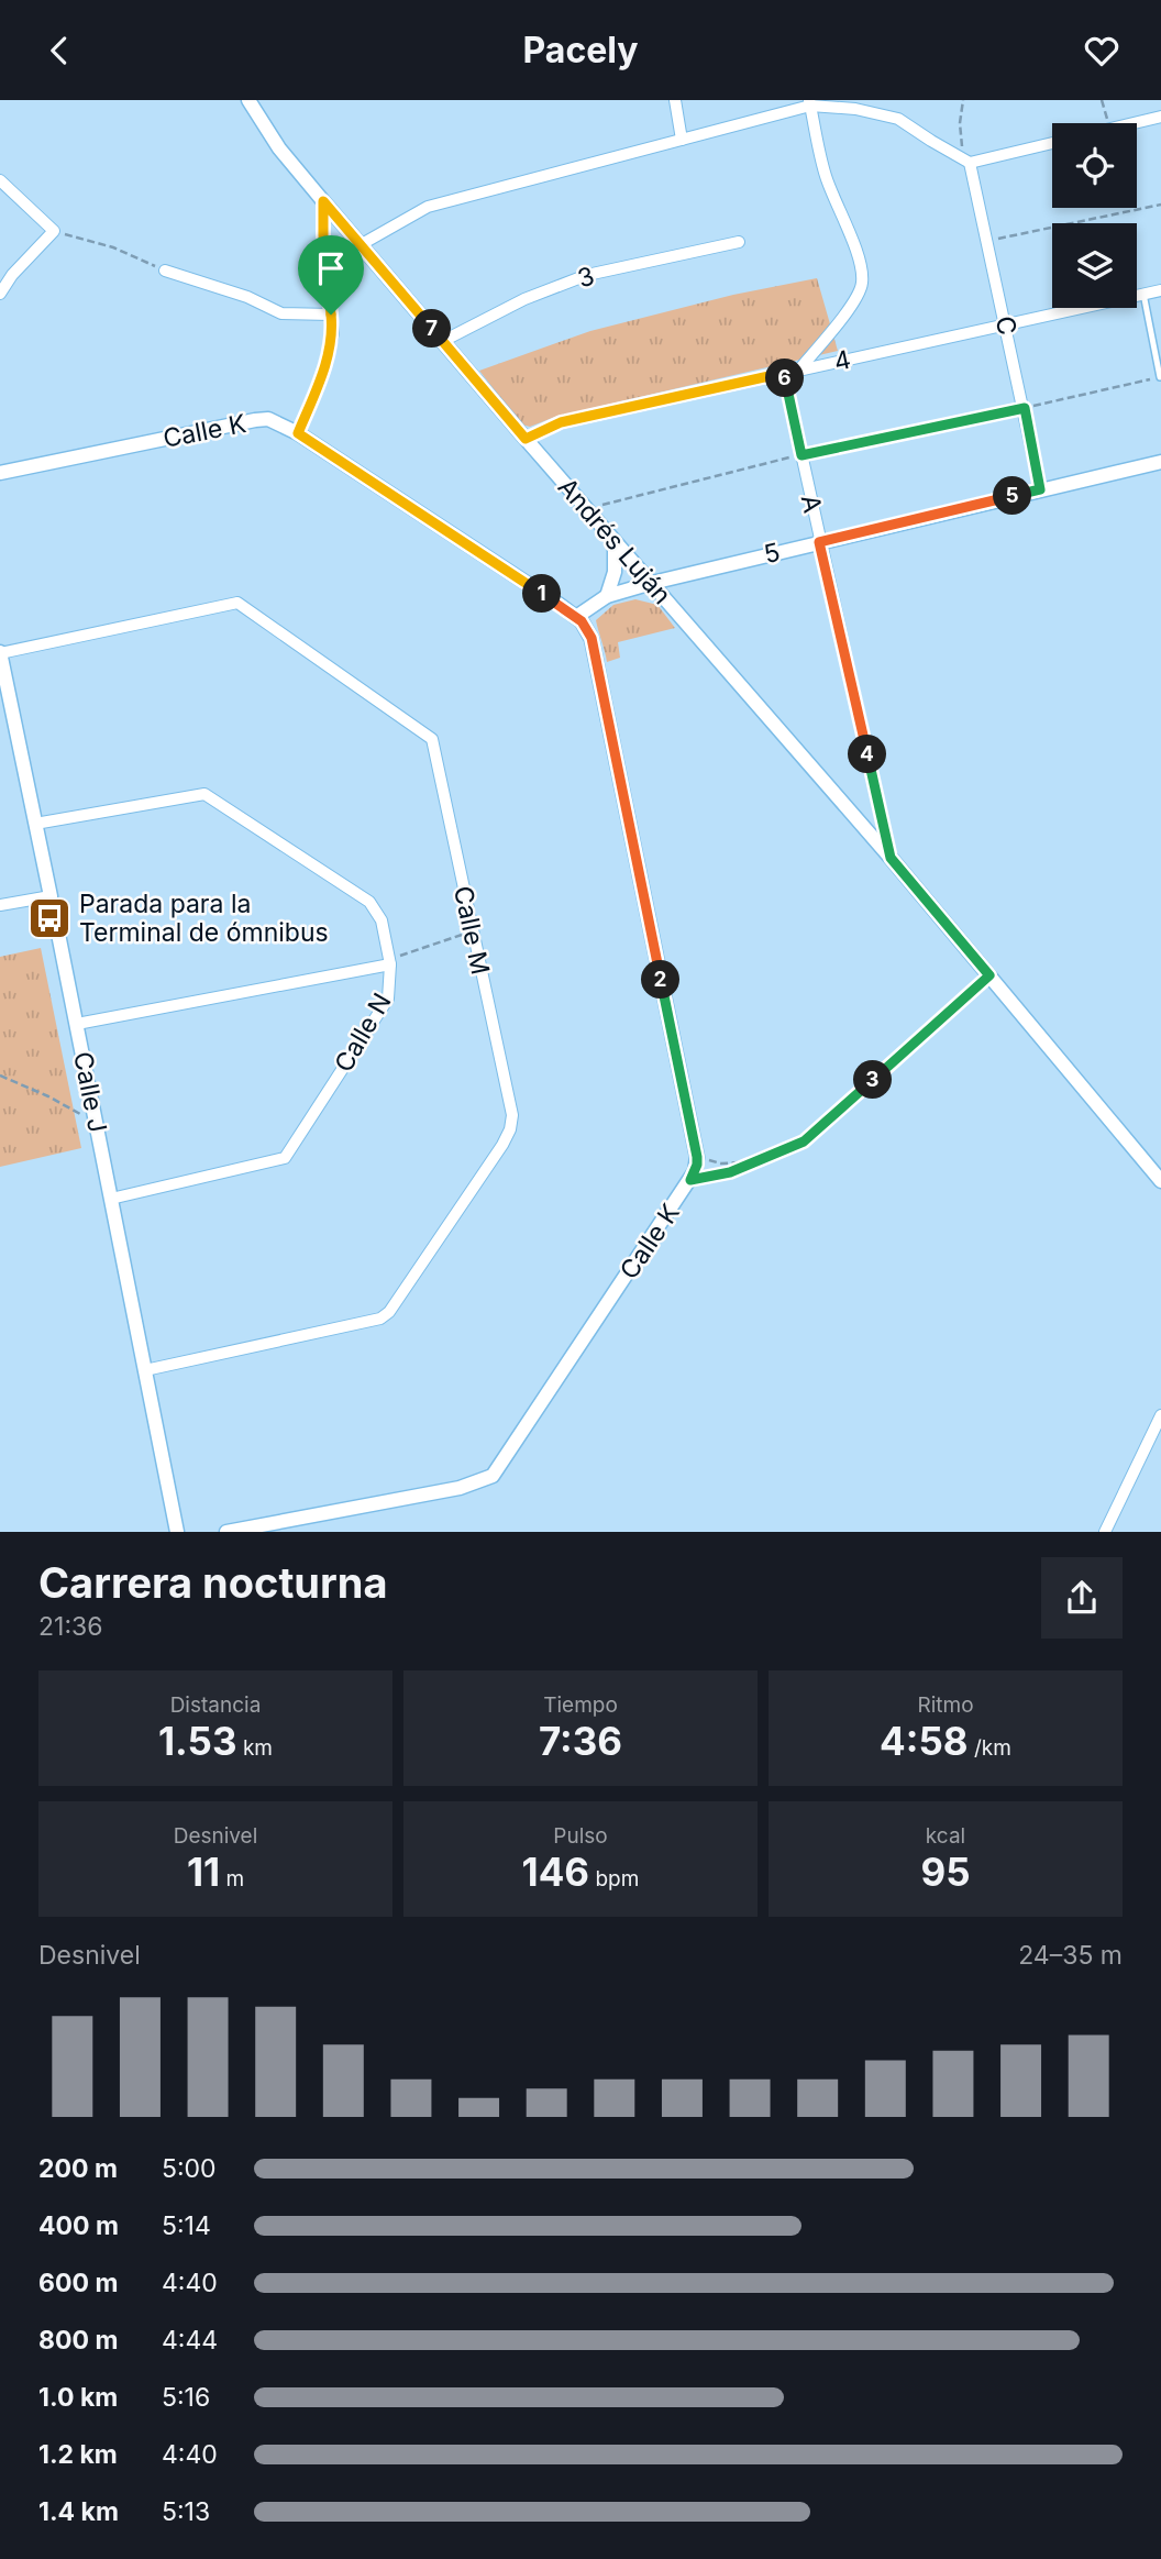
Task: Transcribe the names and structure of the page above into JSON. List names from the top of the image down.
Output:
{
  "streets": {
    "street": [
      "3",
      "C",
      "4",
      "Calle K",
      "A",
      "Andrés Luján",
      "5",
      "Calle M",
      "Calle N",
      "Calle J"
    ]
  },
  "crossings": [
    ["3", "Andrés Luján"],
    ["C", "4"],
    ["C", "5"],
    ["4", "A"],
    ["4", "Andrés Luján"],
    ["Calle K", "5"],
    ["A", "Andrés Luján"],
    ["A", "5"],
    ["Andrés Luján", "5"],
    ["Calle M", "Calle J"],
    ["Calle N", "Calle J"]
  ],
  "places": {
    "bus stop": ["Parada para la Terminal de ómnibus"]
  },
  "page": {
    "header": "Pacely",
    "pins": [
      "7",
      "6",
      "5",
      "1",
      "4",
      "2",
      "3"
    ],
    "heading": ["Carrera nocturna", "21:36"],
    "stats": [
      ["Distancia", "1.53 km"],
      ["Tiempo", "7:36"],
      ["Ritmo", "4:58 /km"],
      ["Desnivel", "11 m"],
      ["Pulso", "146 bpm"],
      ["kcal", "95"]
    ],
    "chart": ["Desnivel", "24–35 m"],
    "list": [
      {
        "name": "200 m",
        "note": "5:00"
      },
      {
        "name": "400 m",
        "note": "5:14"
      },
      {
        "name": "600 m",
        "note": "4:40"
      },
      {
        "name": "800 m",
        "note": "4:44"
      },
      {
        "name": "1.0 km",
        "note": "5:16"
      },
      {
        "name": "1.2 km",
        "note": "4:40"
      },
      {
        "name": "1.4 km",
        "note": "5:13"
      }
    ]
  }
}
